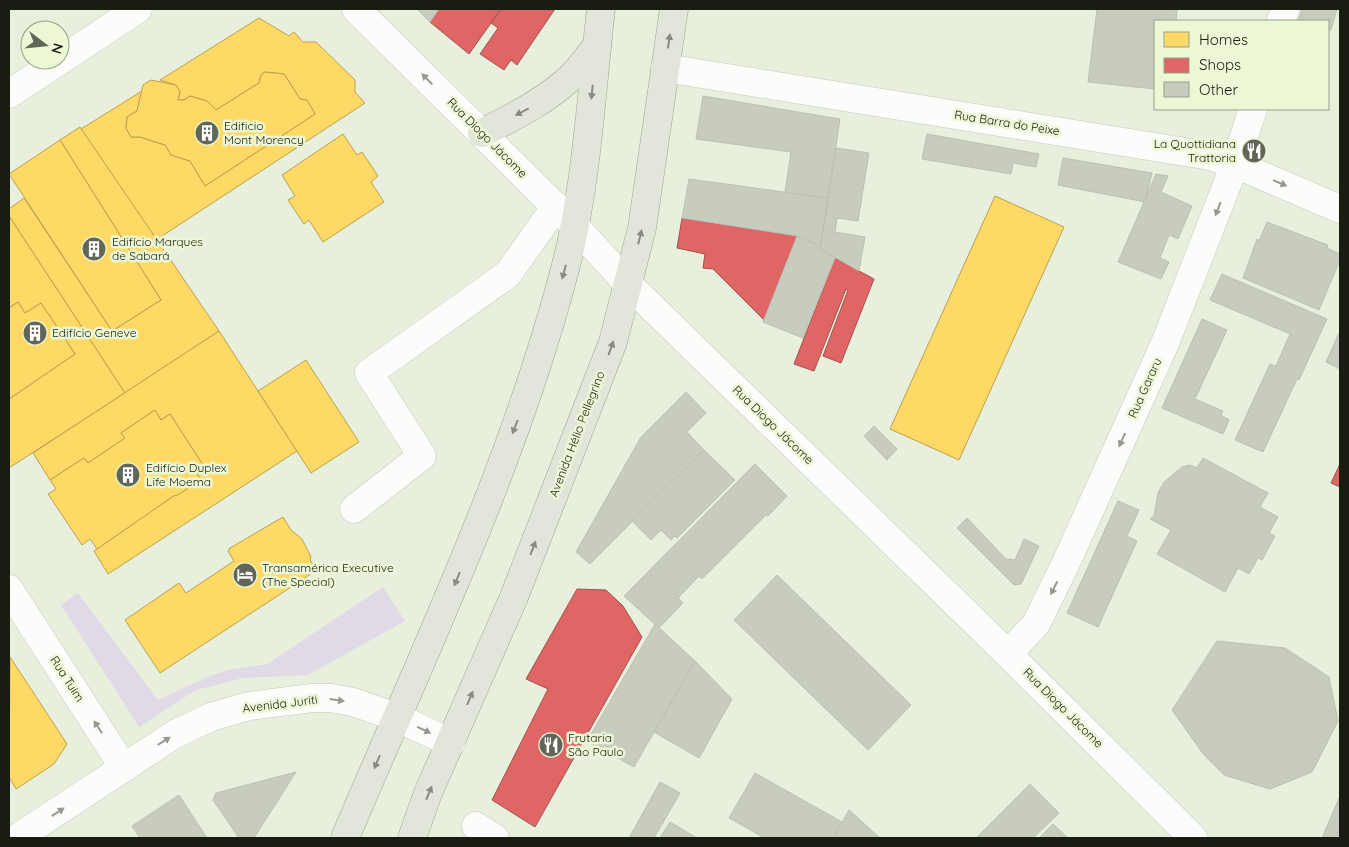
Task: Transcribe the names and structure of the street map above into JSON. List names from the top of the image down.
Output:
{
  "streets": {
    "main road": ["Avenida Hélio Pellegrino"],
    "street": [
      "Rua Barra do Peixe",
      "Rua Diogo Jácome",
      "Rua Gararu",
      "Rua Tuim",
      "Avenida Juriti"
    ]
  },
  "crossings": [
    ["Rua Barra do Peixe", "Rua Gararu"],
    ["Rua Barra do Peixe", "Avenida Hélio Pellegrino"],
    ["Rua Diogo Jácome", "Rua Gararu"],
    ["Rua Diogo Jácome", "Avenida Hélio Pellegrino"],
    ["Avenida Hélio Pellegrino", "Avenida Juriti"],
    ["Rua Tuim", "Avenida Juriti"]
  ],
  "one_way": ["Rua Gararu", "Rua Tuim", "Avenida Juriti"],
  "places": {
    "building": [
      "Edificio Mont Morency",
      "Edifício Marques de Sabará",
      "Edifício Geneve",
      "Edifício Duplex Life Moema"
    ],
    "restaurant": ["La Quottidiana Trattoria", "Frutaria São Paulo"],
    "hotel": ["Transamérica Executive (The Special)"]
  },
  "legend": ["Homes", "Shops", "Other"],
  "north": "right"
}
